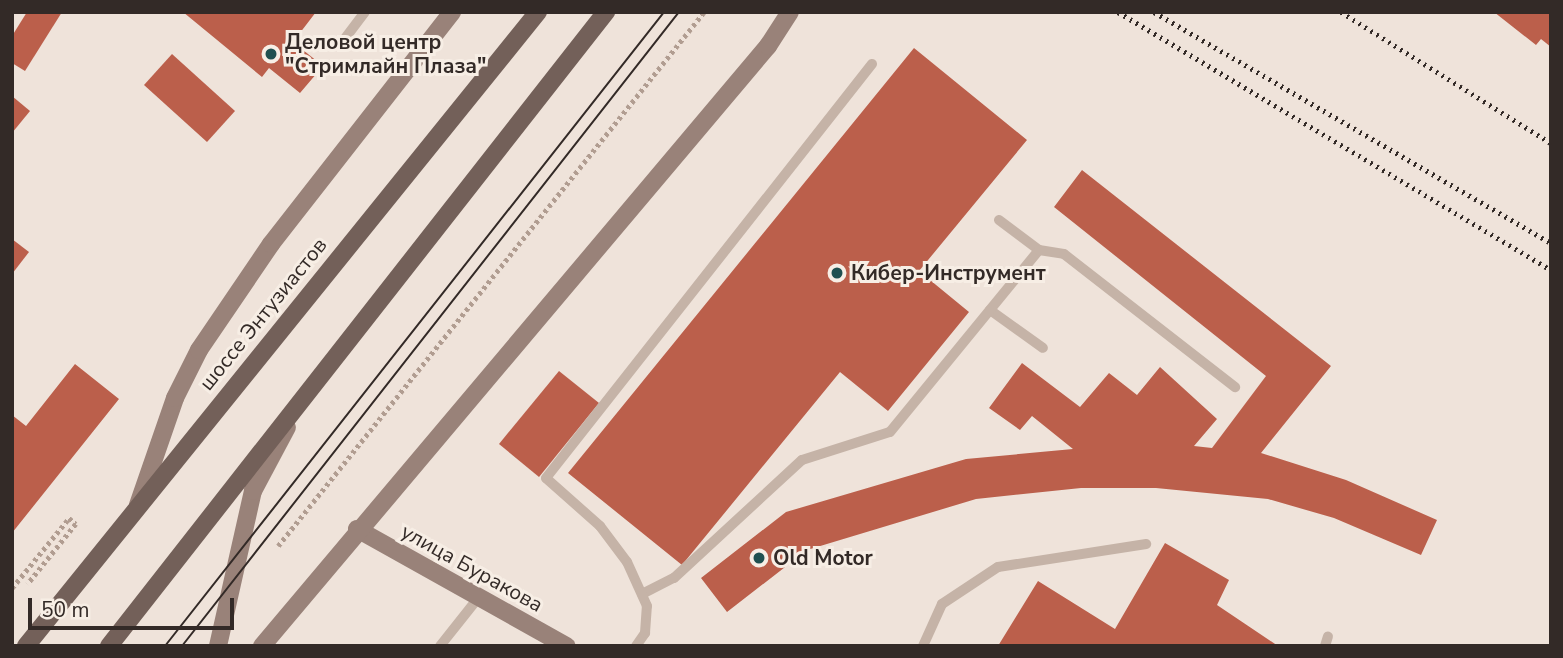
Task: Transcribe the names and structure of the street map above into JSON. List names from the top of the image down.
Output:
{
  "streets": {
    "main road": ["шоссе Энтузиастов", "улица Буракова"]
  },
  "places": ["Деловой центр \"Стримлайн Плаза\"", "Кибер-Инструмент", "Old Motor"],
  "scale_bar": "50 m"
}
